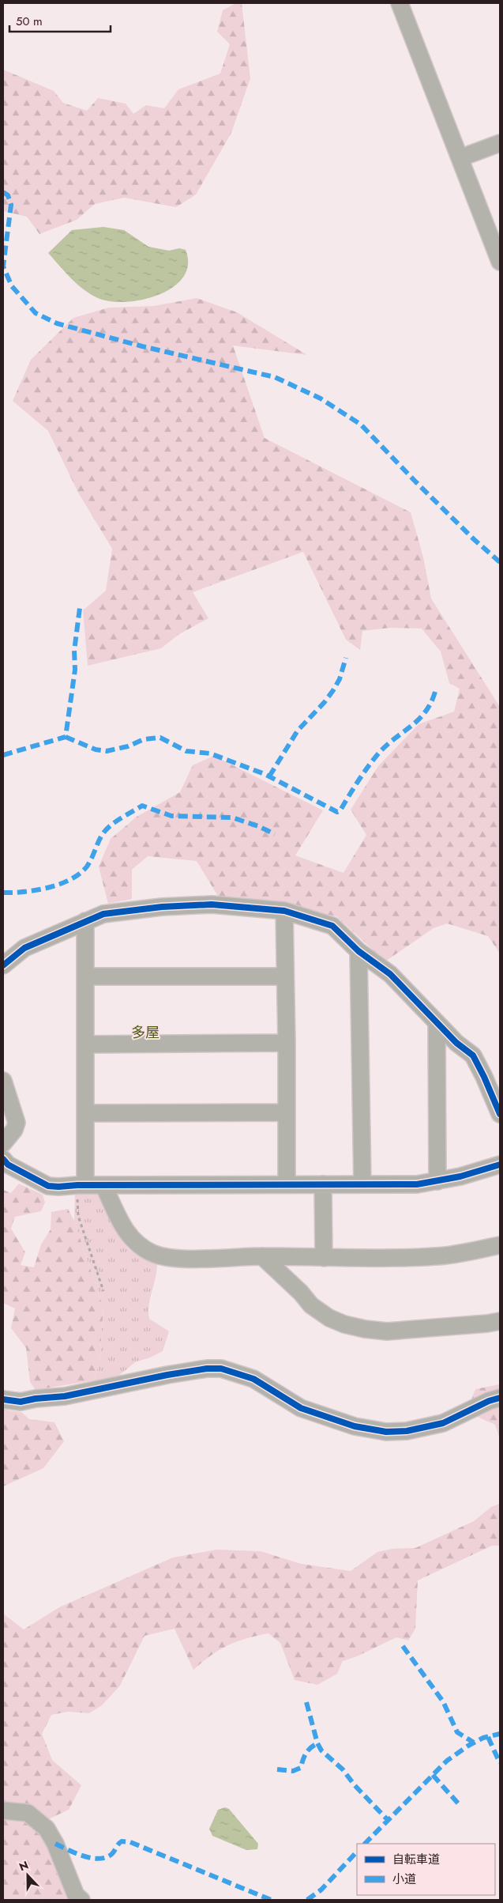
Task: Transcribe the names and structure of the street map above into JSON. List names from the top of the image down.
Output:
{
  "districts": ["多屋"],
  "legend": ["自転車道", "小道"],
  "scale_bar": "50 m",
  "north": "top"
}
